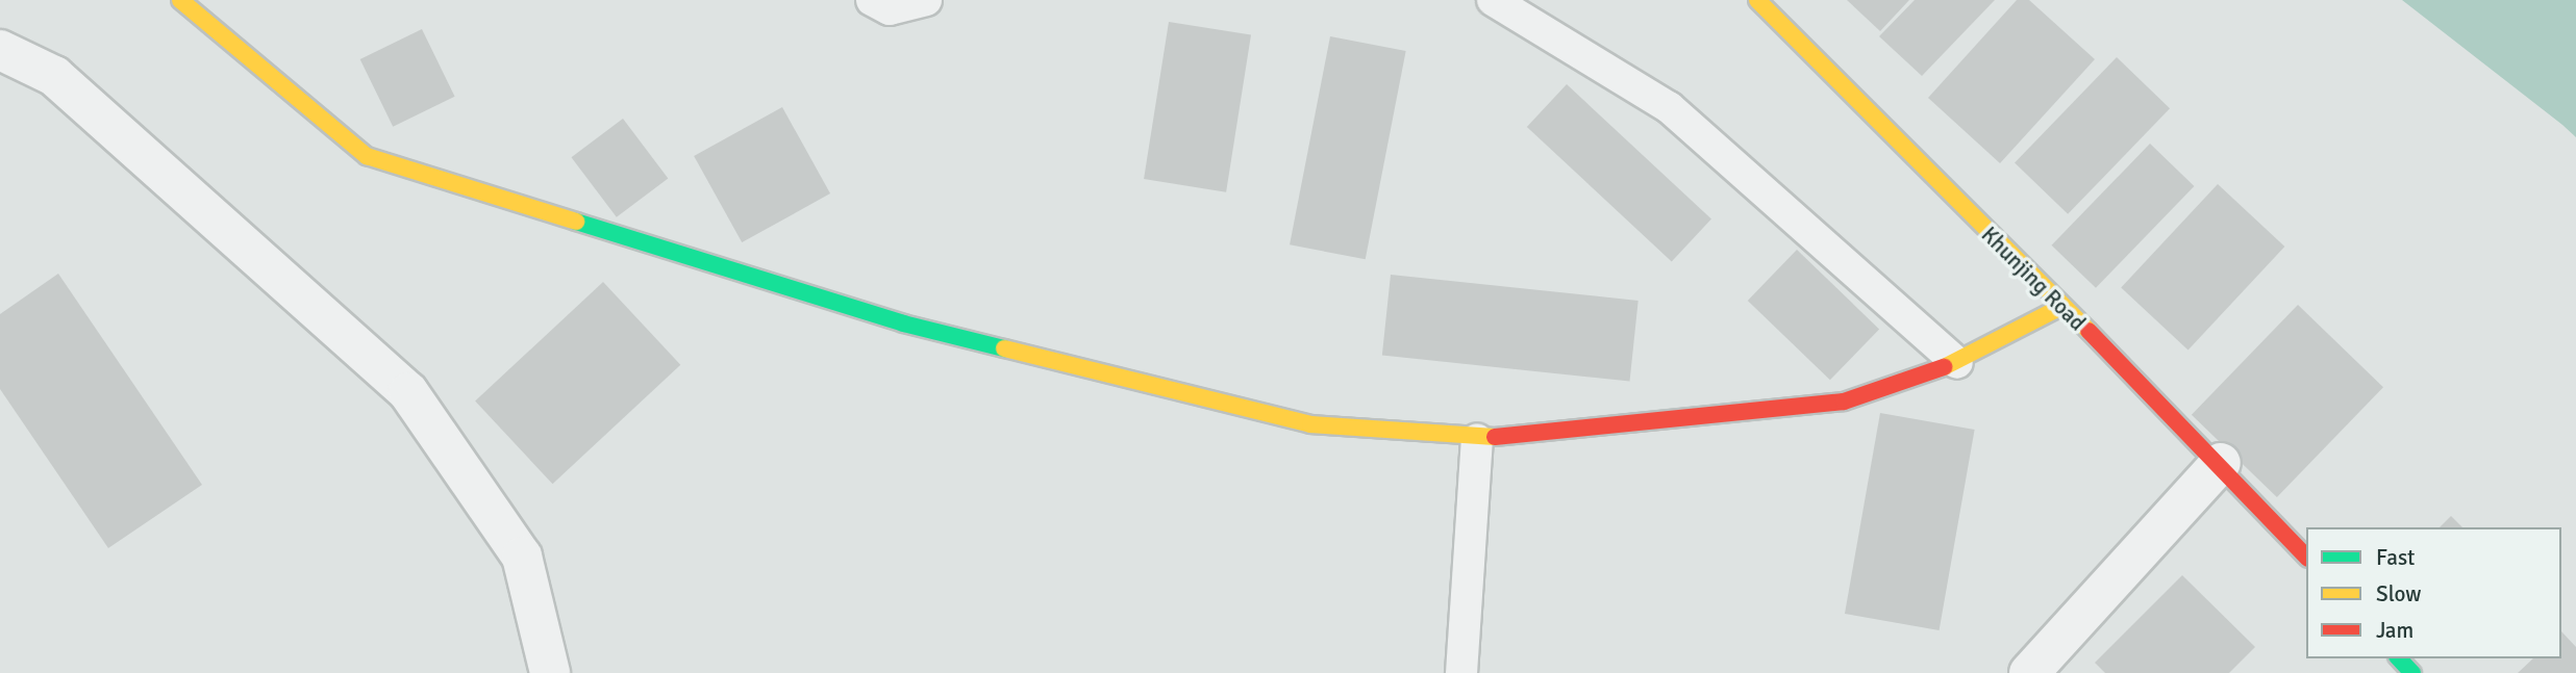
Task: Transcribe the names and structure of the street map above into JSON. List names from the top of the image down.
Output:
{
  "streets": {
    "street": ["Khunjing Road"]
  },
  "legend": ["Fast", "Slow", "Jam"]
}
